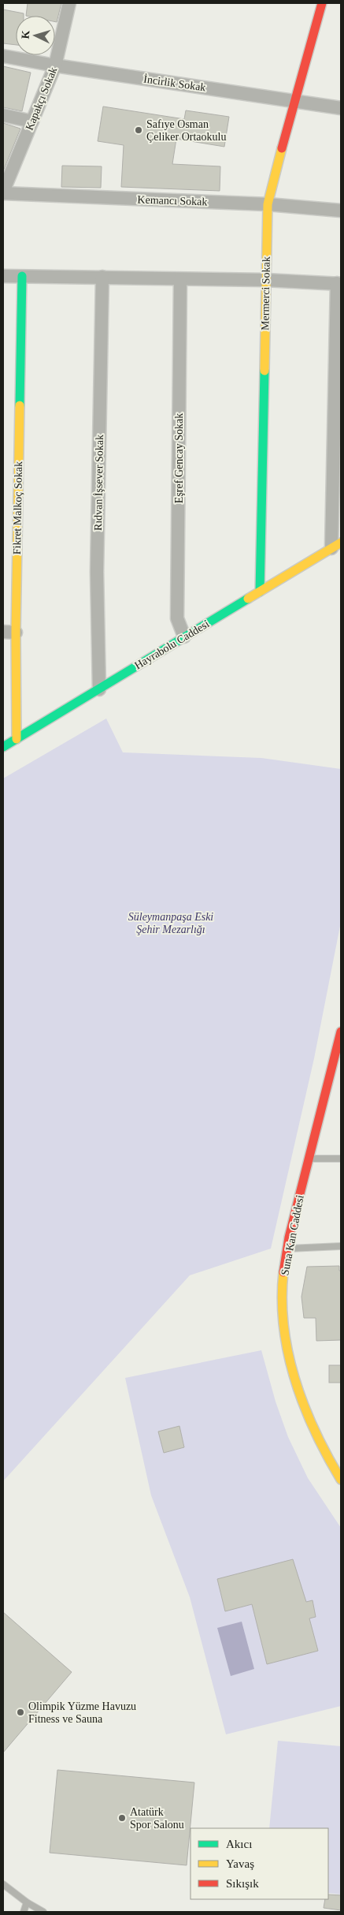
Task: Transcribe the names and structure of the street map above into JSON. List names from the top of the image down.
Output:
{
  "streets": {
    "street": [
      "İncirlik Sokak",
      "Kapakçı Sokak",
      "Kemancı Sokak",
      "Mermerci Sokak",
      "Eşref Gencay Sokak",
      "Rıdvan İşsever Sokak",
      "Fikret Malkoç Sokak",
      "Hayrabolu Caddesi",
      "Suna Kan Caddesi"
    ]
  },
  "crossings": [
    ["İncirlik Sokak", "Kapakçı Sokak"],
    ["İncirlik Sokak", "Mermerci Sokak"],
    ["Kapakçı Sokak", "Kemancı Sokak"],
    ["Kemancı Sokak", "Mermerci Sokak"],
    ["Mermerci Sokak", "Hayrabolu Caddesi"],
    ["Eşref Gencay Sokak", "Hayrabolu Caddesi"],
    ["Rıdvan İşsever Sokak", "Hayrabolu Caddesi"],
    ["Fikret Malkoç Sokak", "Hayrabolu Caddesi"]
  ],
  "parks": ["Süleymanpaşa Eski Şehir Mezarlığı"],
  "places": ["Safıye Osman Çeliker Ortaokulu", "Olimpik Yüzme Havuzu Fitness ve Sauna", "Atatürk Spor Salonu"],
  "legend": ["Akıcı", "Yavaş", "Sıkışık"],
  "north": "left"
}
